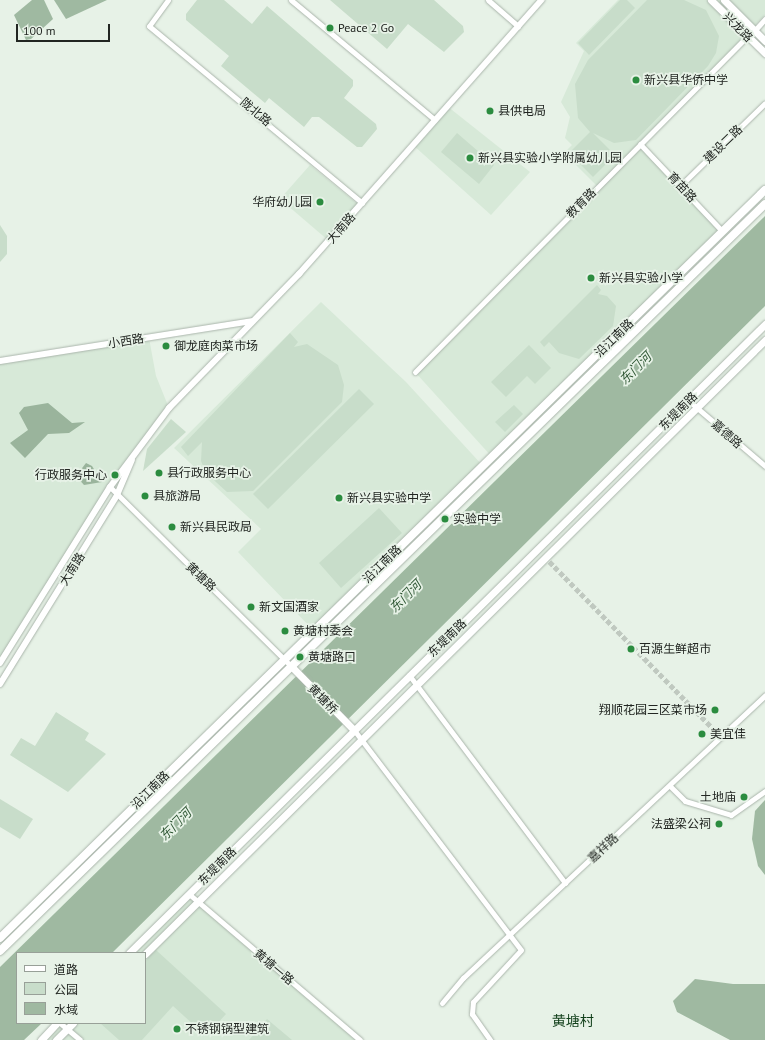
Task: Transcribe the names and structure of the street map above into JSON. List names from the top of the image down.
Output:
{
  "streets": {
    "main road": [
      "兴龙路",
      "沿江南路",
      "东堤南路",
      "黄塘桥"
    ],
    "street": [
      "陇北路",
      "建设二路",
      "育苗路",
      "教育路",
      "大南路",
      "小西路",
      "嘉德路",
      "黄塘路",
      "嘉祥路",
      "黄塘一路"
    ]
  },
  "crossings": [
    ["兴龙路", "教育路"],
    ["陇北路", "大南路"],
    ["建设二路", "育苗路"],
    ["育苗路", "教育路"],
    ["育苗路", "沿江南路"],
    ["大南路", "小西路"],
    ["大南路", "黄塘路"],
    ["沿江南路", "黄塘路"],
    ["沿江南路", "黄塘桥"],
    ["东堤南路", "嘉德路"],
    ["东堤南路", "黄塘桥"],
    ["东堤南路", "黄塘一路"],
    ["黄塘路", "黄塘桥"]
  ],
  "districts": ["黄塘村"],
  "water": ["东门河"],
  "places": [
    "Peace 2 Go",
    "新兴县华侨中学",
    "县供电局",
    "新兴县实验小学附属幼儿园",
    "华府幼儿园",
    "新兴县实验小学",
    "御龙庭肉菜市场",
    "县行政服务中心",
    "行政服务中心",
    "县旅游局",
    "新兴县实验中学",
    "实验中学",
    "新兴县民政局",
    "新文国酒家",
    "黄塘村委会",
    "百源生鲜超市",
    "黄塘路口",
    "翔顺花园三区菜市场",
    "美宜佳",
    "土地庙",
    "法盛梁公祠",
    "不锈钢锅型建筑"
  ],
  "legend": ["道路", "公园", "水域"],
  "scale_bar": "100 m"
}
